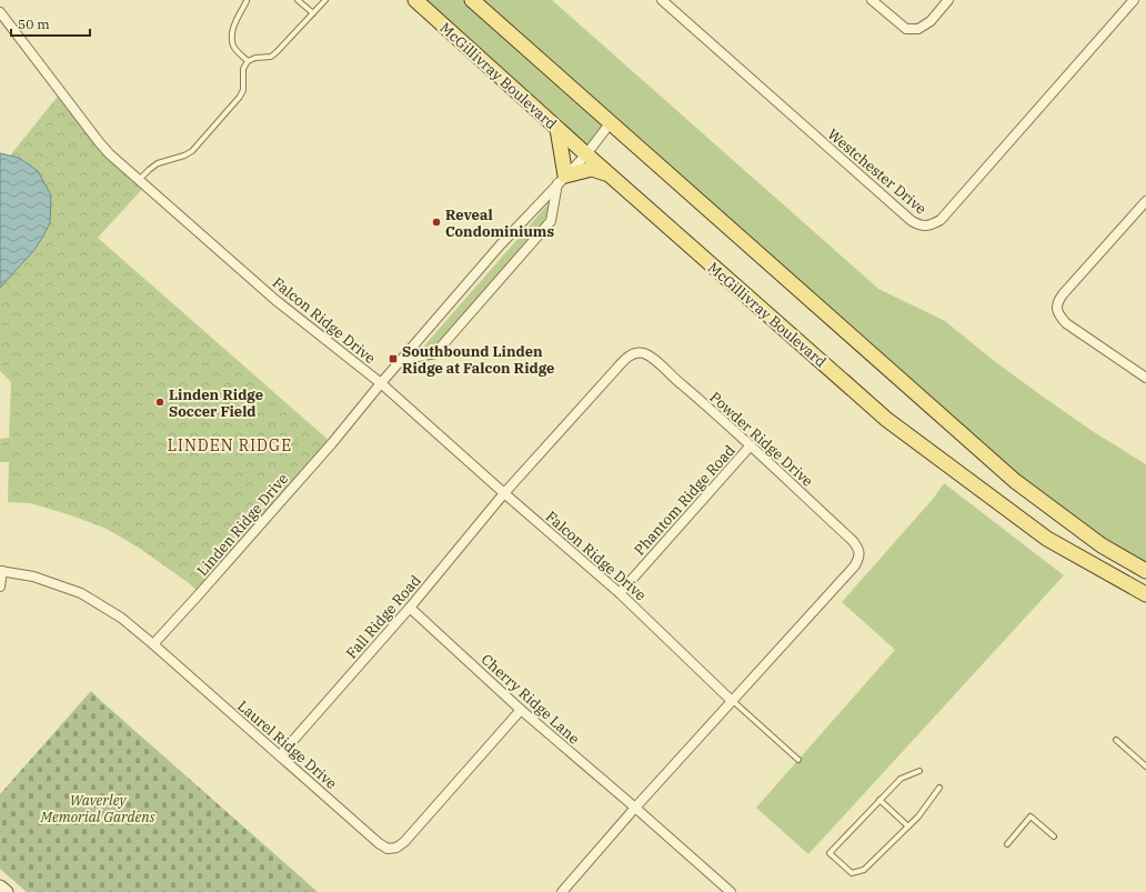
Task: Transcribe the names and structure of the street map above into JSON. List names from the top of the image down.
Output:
{
  "streets": {
    "main road": ["McGillivray Boulevard"],
    "street": [
      "Westchester Drive",
      "Falcon Ridge Drive",
      "Powder Ridge Drive",
      "Phantom Ridge Road",
      "Linden Ridge Drive",
      "Fall Ridge Road",
      "Cherry Ridge Lane",
      "Laurel Ridge Drive"
    ]
  },
  "crossings": [
    ["McGillivray Boulevard", "Linden Ridge Drive"],
    ["Falcon Ridge Drive", "Powder Ridge Drive"],
    ["Falcon Ridge Drive", "Phantom Ridge Road"],
    ["Falcon Ridge Drive", "Linden Ridge Drive"],
    ["Falcon Ridge Drive", "Fall Ridge Road"],
    ["Powder Ridge Drive", "Phantom Ridge Road"],
    ["Powder Ridge Drive", "Fall Ridge Road"],
    ["Linden Ridge Drive", "Laurel Ridge Drive"],
    ["Fall Ridge Road", "Cherry Ridge Lane"],
    ["Fall Ridge Road", "Laurel Ridge Drive"],
    ["Cherry Ridge Lane", "Laurel Ridge Drive"]
  ],
  "districts": ["LINDEN RIDGE"],
  "parks": ["Waverley Memorial Gardens"],
  "places": {
    "other": ["Reveal Condominiums", "Linden Ridge Soccer Field"],
    "transit": ["Southbound Linden Ridge at Falcon Ridge"]
  },
  "scale_bar": "50 m"
}
